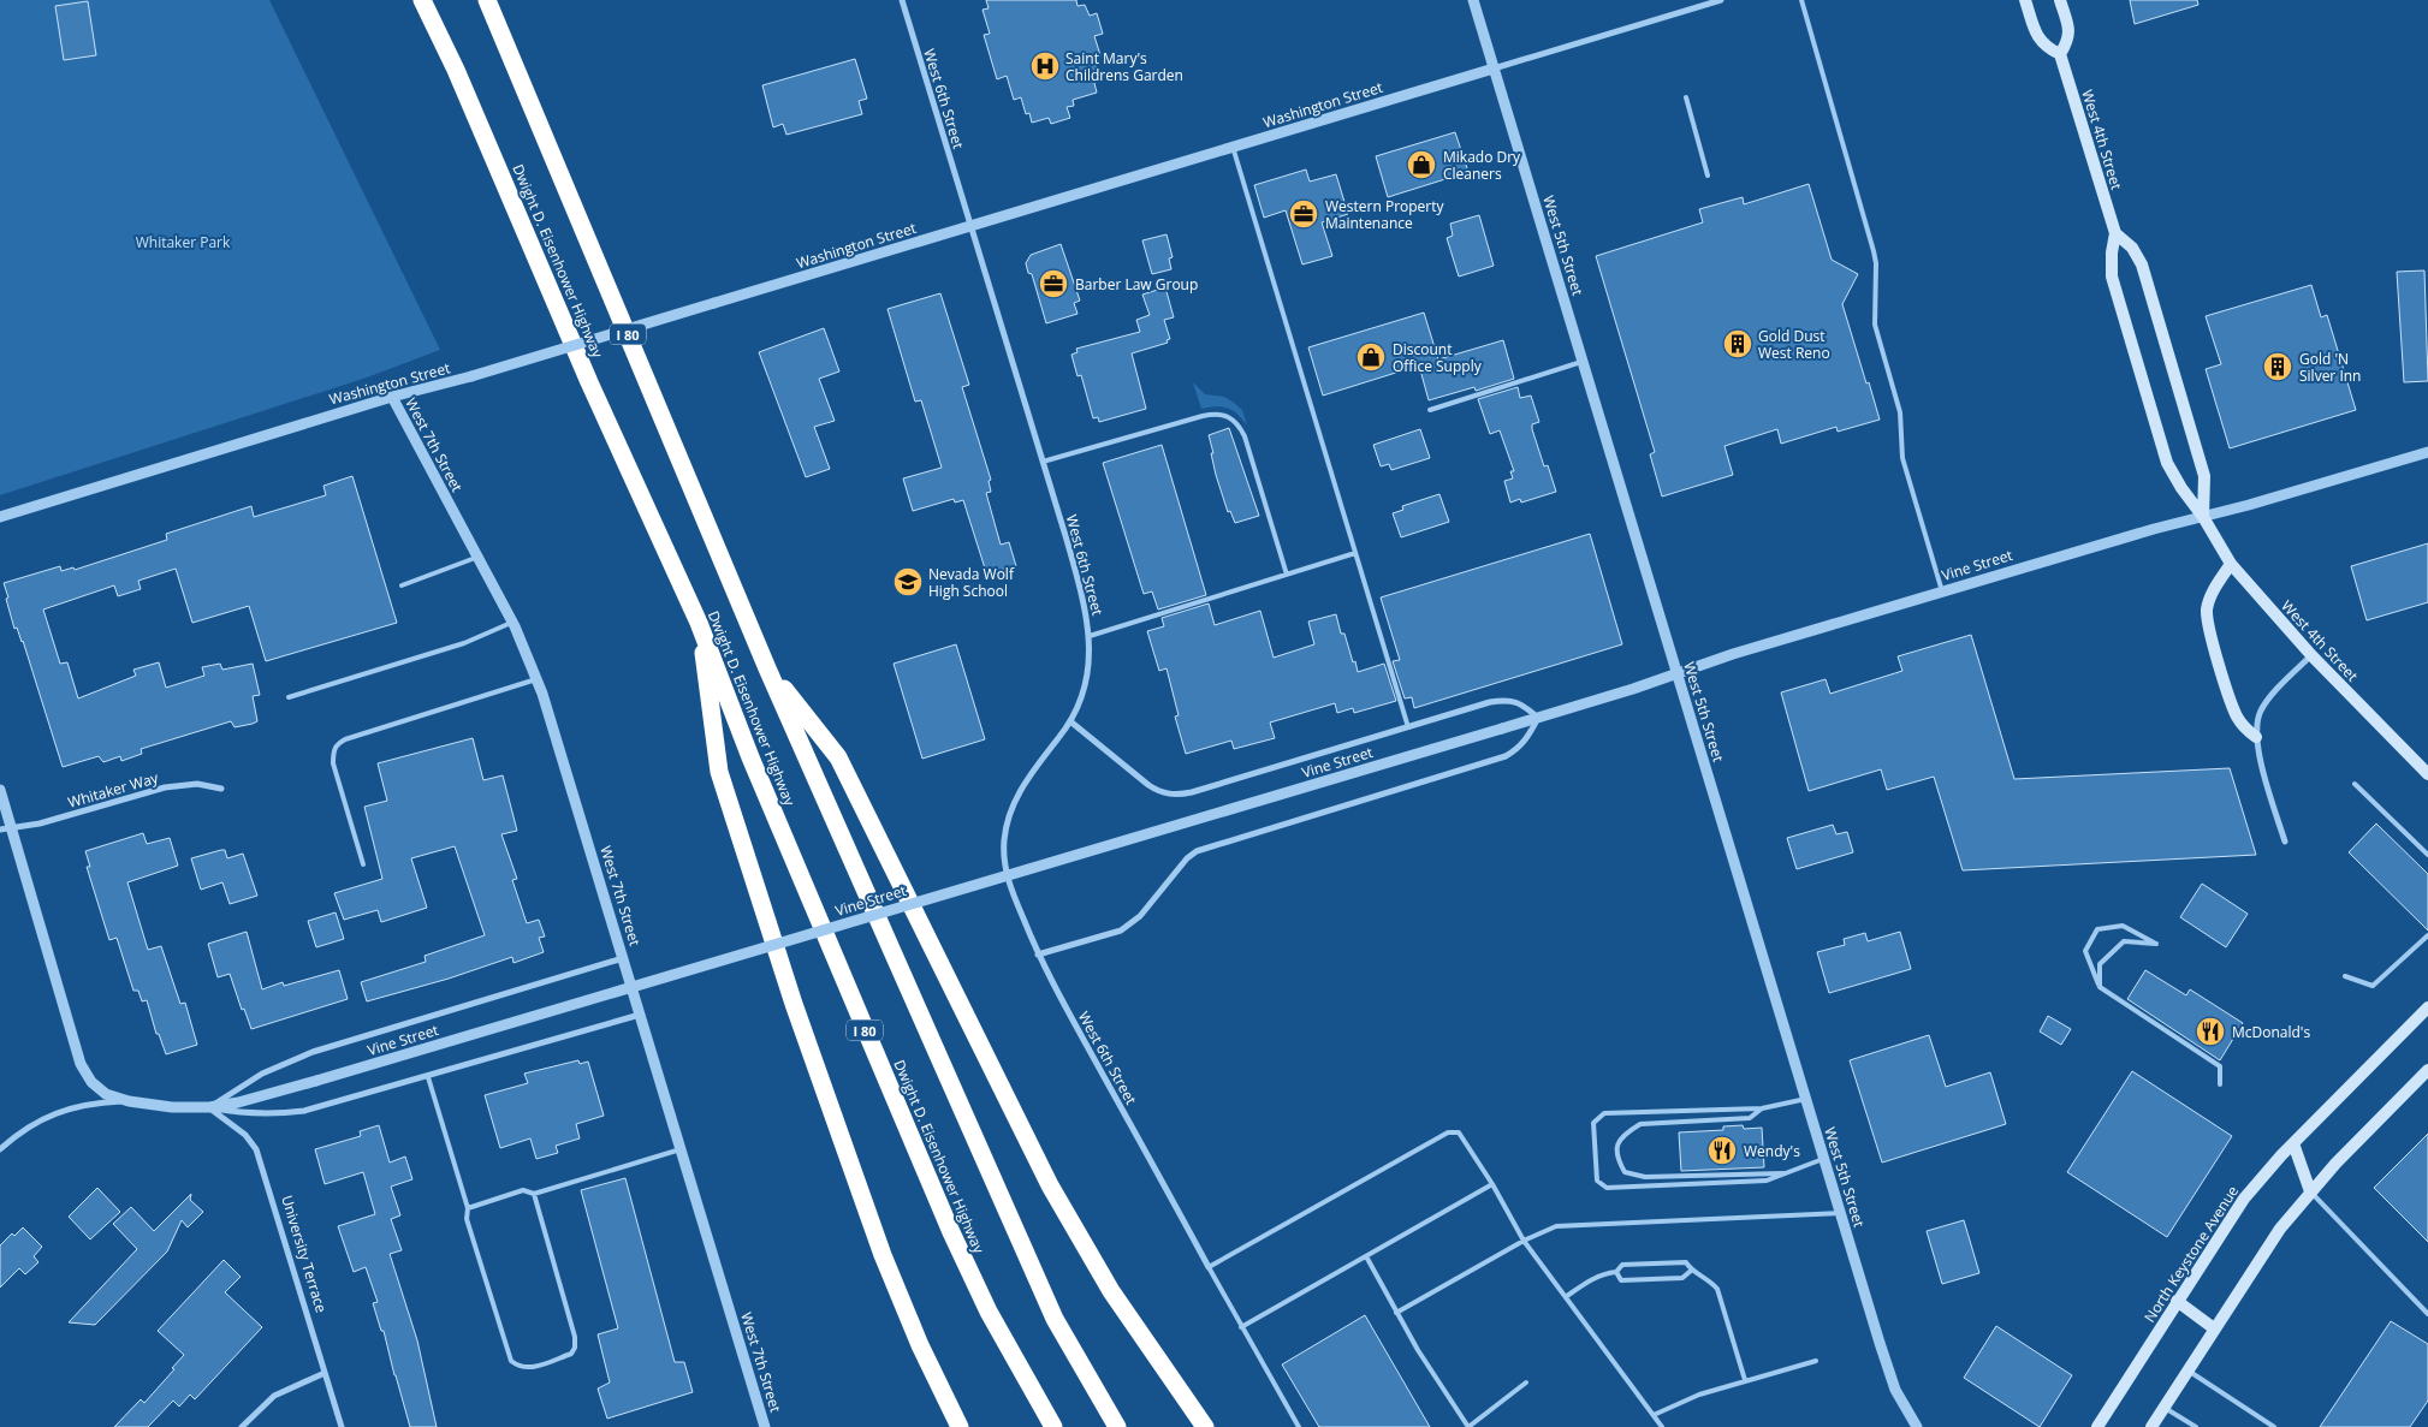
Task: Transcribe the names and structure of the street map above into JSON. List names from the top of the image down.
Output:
{
  "streets": {
    "highway": ["Dwight D. Eisenhower Highway", "I 80"],
    "main road": ["West 4th Street", "North Keystone Avenue"],
    "street": [
      "West 6th Street",
      "Washington Street",
      "West 5th Street",
      "West 7th Street",
      "Vine Street",
      "Whitaker Way",
      "University Terrace"
    ]
  },
  "crossings": [
    ["West 6th Street", "Washington Street"],
    ["West 6th Street", "Vine Street"],
    ["Washington Street", "West 5th Street"],
    ["Washington Street", "West 7th Street"],
    ["West 4th Street", "Vine Street"],
    ["West 5th Street", "Vine Street"],
    ["West 7th Street", "Vine Street"],
    ["Vine Street", "University Terrace"]
  ],
  "parks": ["Whitaker Park"],
  "places": {
    "hospital": ["Saint Mary's Childrens Garden"],
    "shop": ["Mikado Dry Cleaners", "Discount Office Supply"],
    "office": ["Western Property Maintenance", "Barber Law Group"],
    "building": ["Gold Dust West Reno", "Gold 'N Silver Inn"],
    "school or university": ["Nevada Wolf High School"],
    "restaurant": ["McDonald's", "Wendy's"]
  }
}
